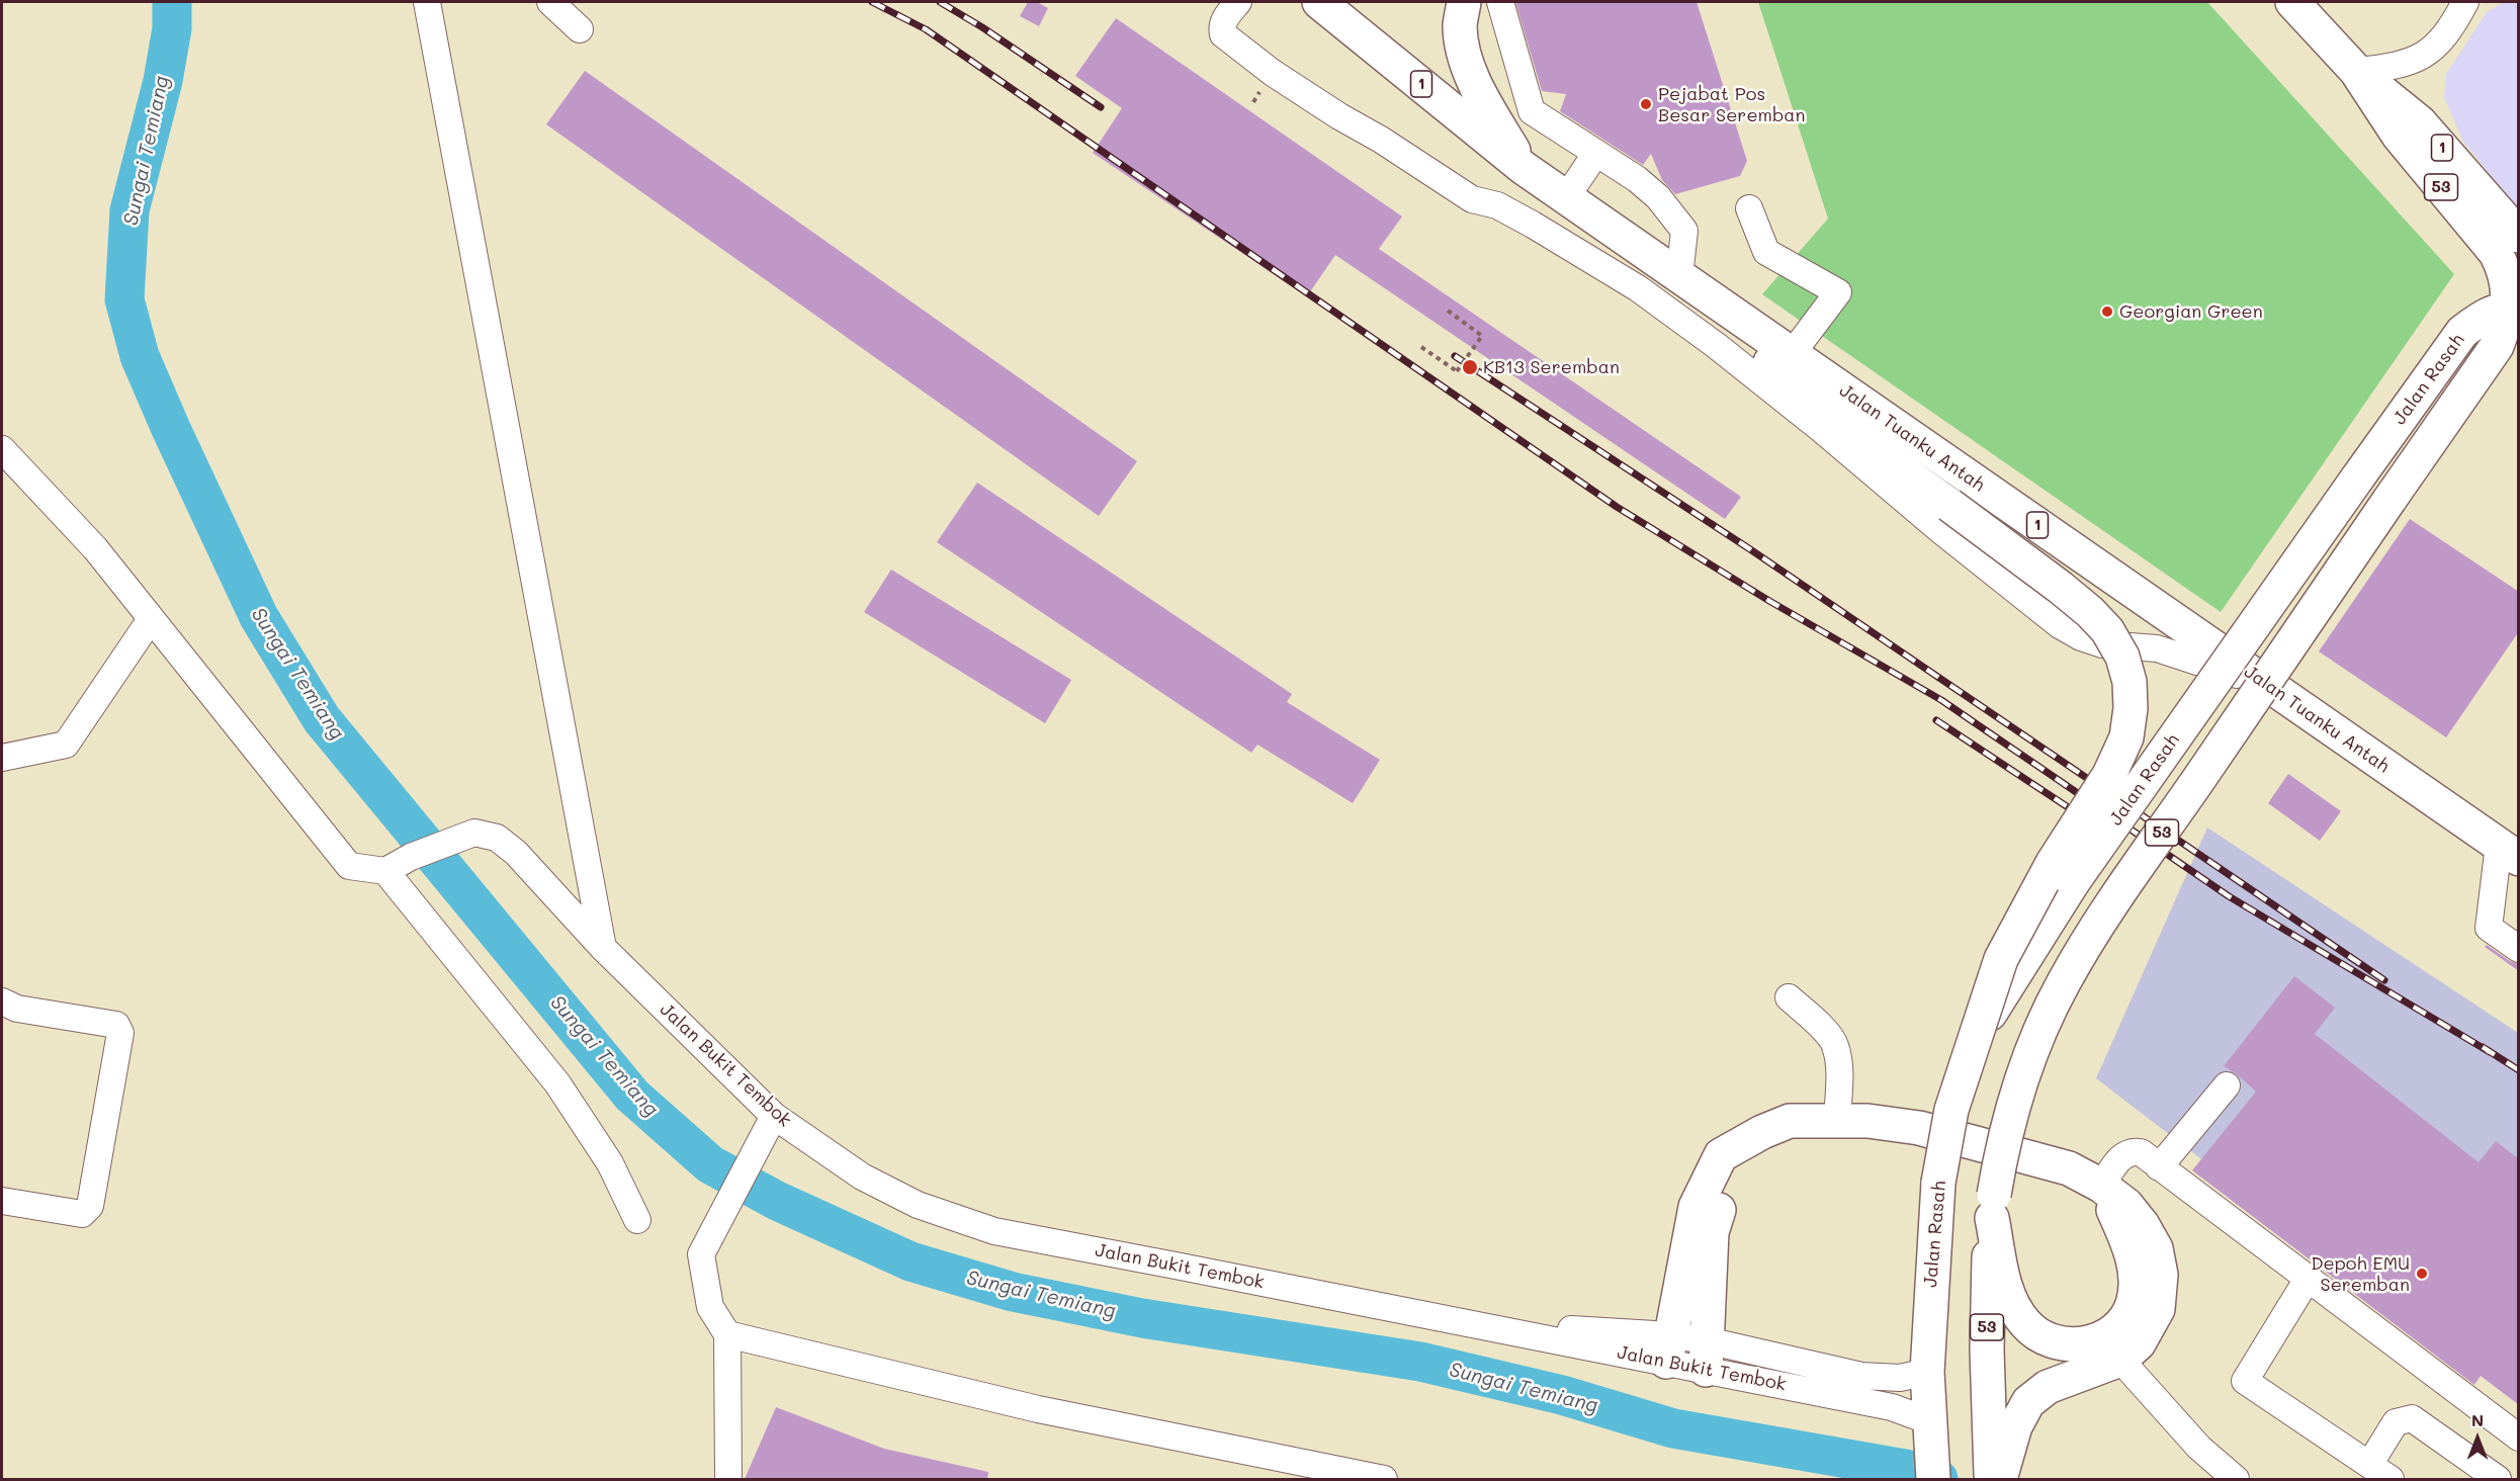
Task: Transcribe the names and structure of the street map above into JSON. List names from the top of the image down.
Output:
{
  "streets": {
    "highway": [
      "1",
      "53",
      "Jalan Rasah",
      "Jalan Tuanku Antah"
    ],
    "street": ["Jalan Bukit Tembok"]
  },
  "crossings": [
    ["1", "53"],
    ["1", "Jalan Tuanku Antah"],
    ["53", "Jalan Rasah"],
    ["Jalan Rasah", "Jalan Bukit Tembok"]
  ],
  "water": ["Sungai Temiang"],
  "places": [
    "Pejabat Pos Besar Seremban",
    "Georgian Green",
    "KB13 Seremban",
    "Depoh EMU Seremban"
  ],
  "north": "top"
}
